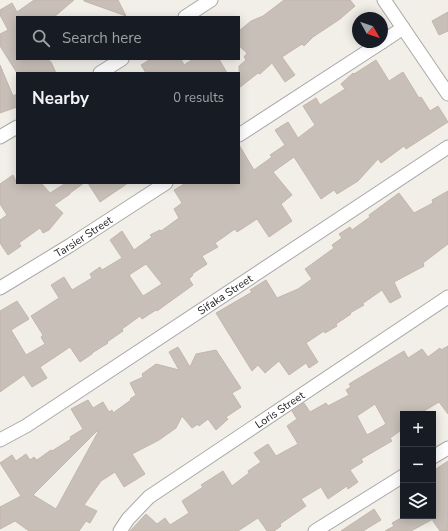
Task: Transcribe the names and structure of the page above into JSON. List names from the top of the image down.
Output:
{
  "streets": {
    "street": ["Tarsier Street", "Sifaka Street", "Loris Street"]
  },
  "north": "bottom right",
  "page": {
    "search": "Search here",
    "heading": ["Nearby", "0 results"],
    "map_buttons": ["+", "−"]
  }
}
